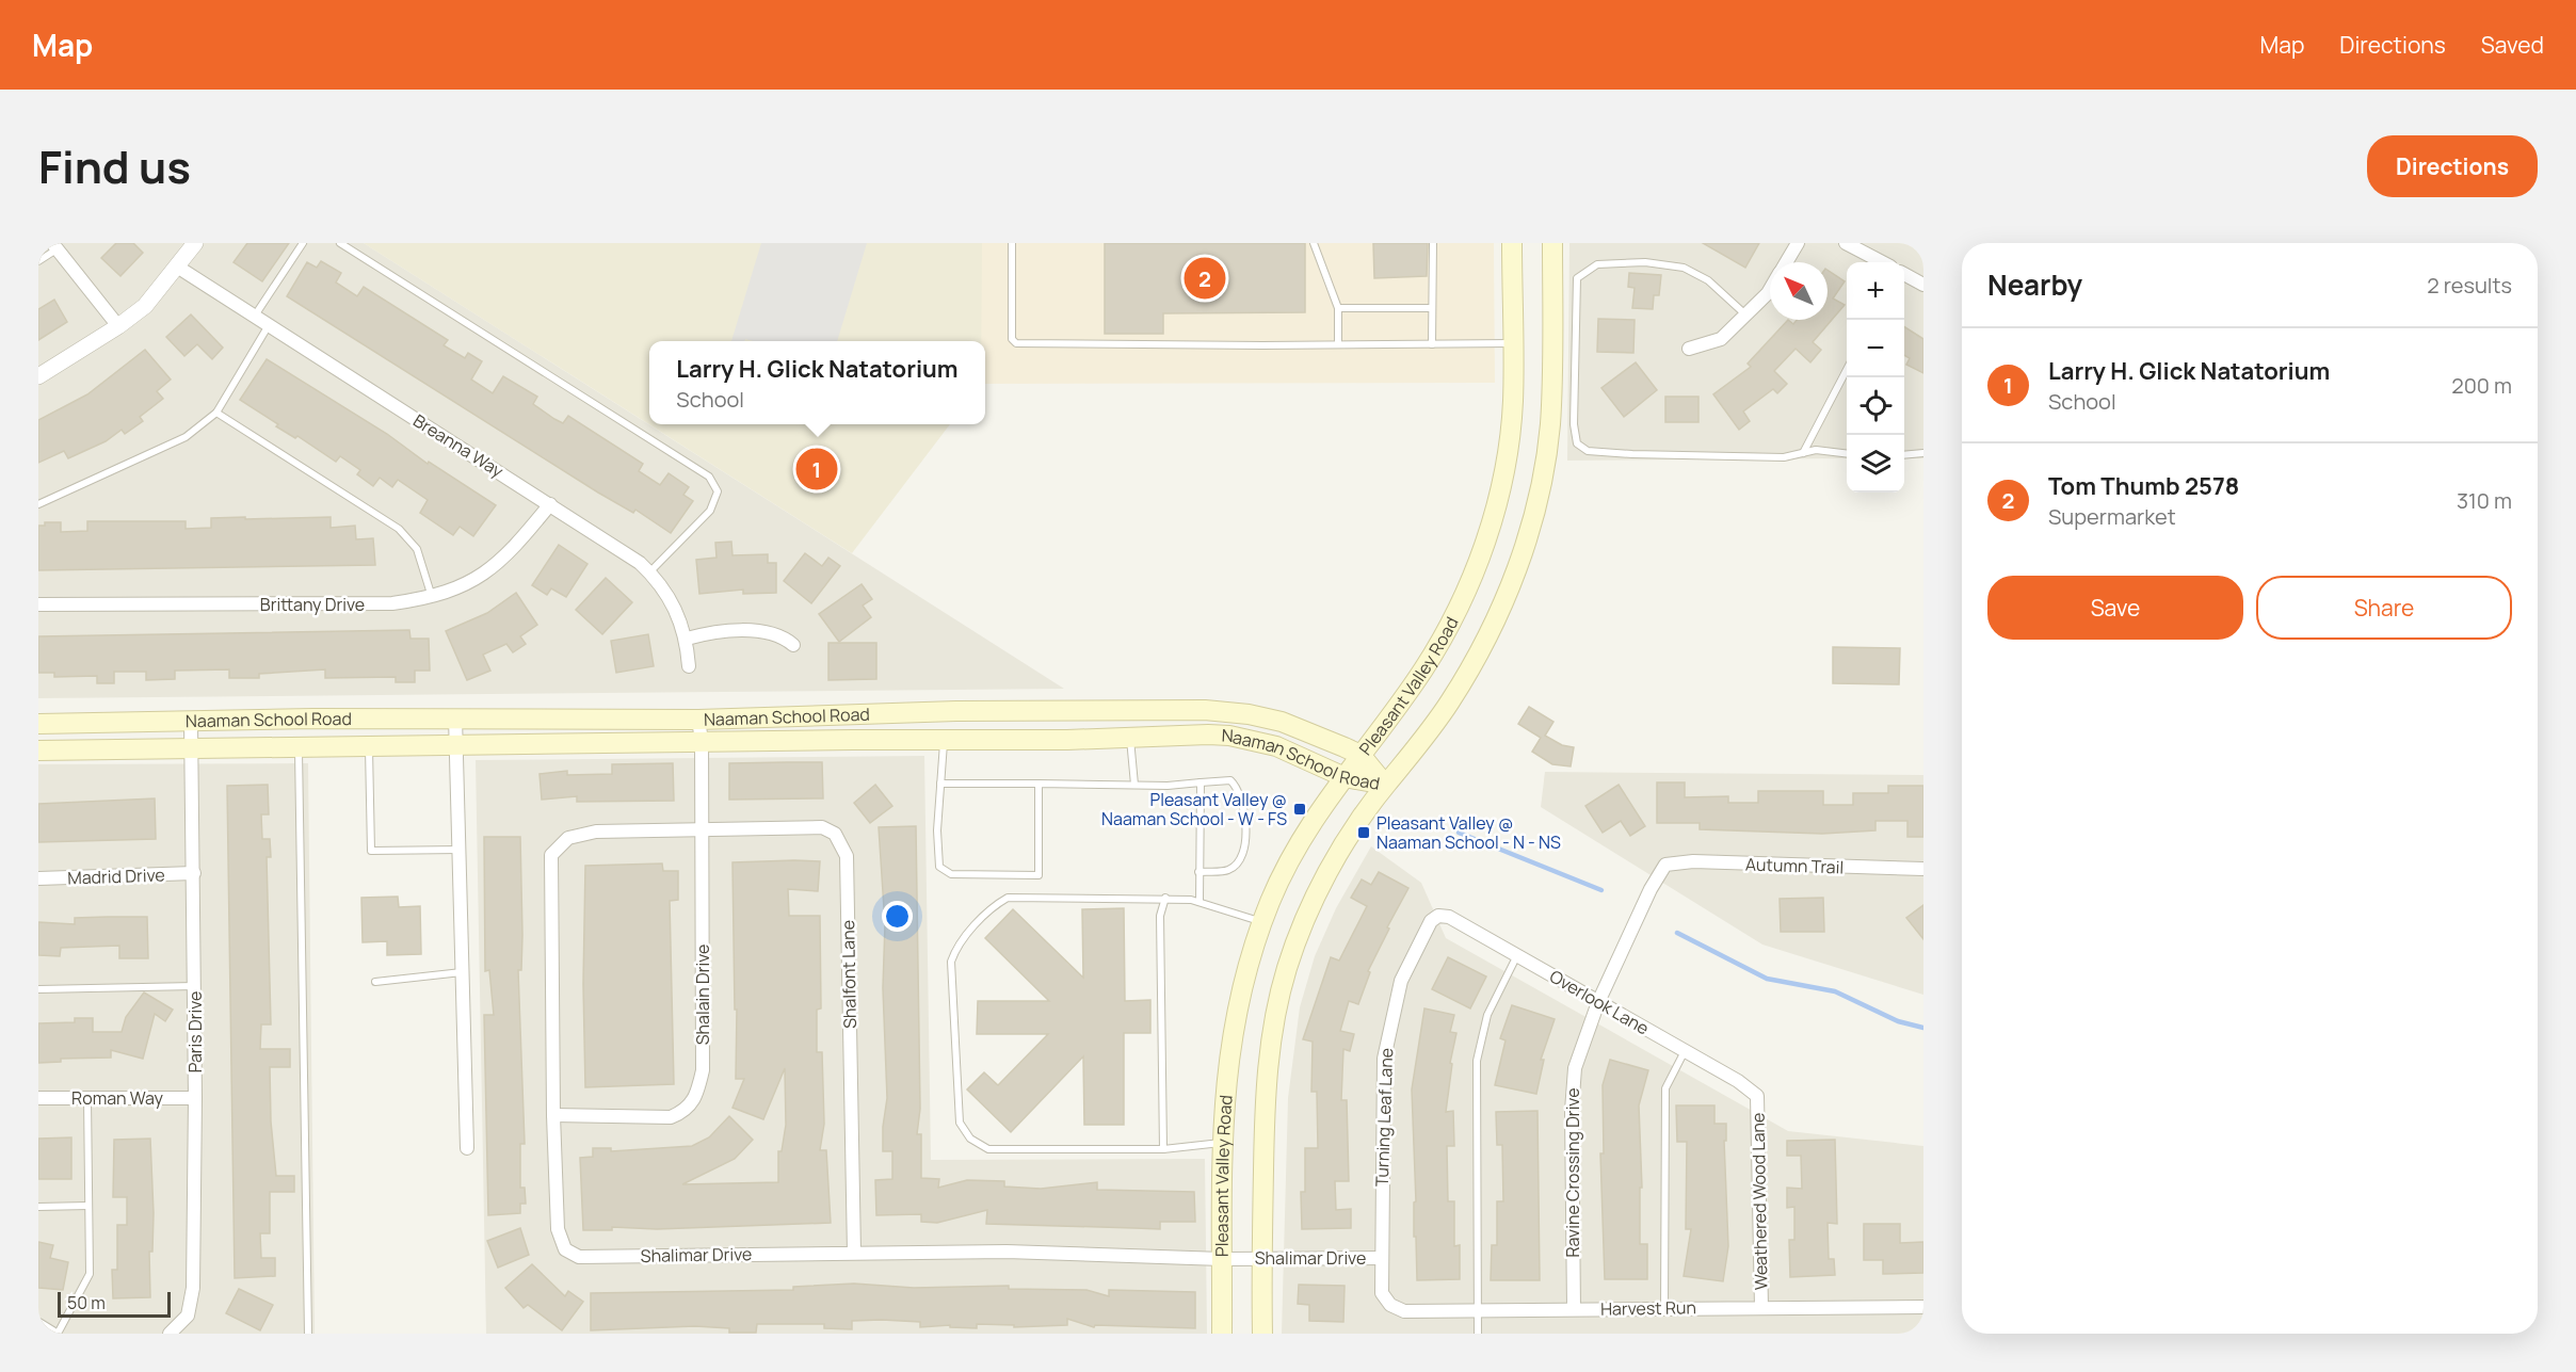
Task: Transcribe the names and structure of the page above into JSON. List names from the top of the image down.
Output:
{
  "streets": {
    "main road": ["Pleasant Valley Road", "Naaman School Road"],
    "street": [
      "Breanna Way",
      "Brittany Drive",
      "Autumn Trail",
      "Madrid Drive",
      "Shalfont Lane",
      "Shalain Drive",
      "Overlook Lane",
      "Paris Drive",
      "Roman Way",
      "Turning Leaf Lane",
      "Ravine Crossing Drive",
      "Weathered Wood Lane",
      "Shalimar Drive",
      "Harvest Run"
    ]
  },
  "crossings": [
    ["Breanna Way", "Brittany Drive"],
    ["Pleasant Valley Road", "Naaman School Road"],
    ["Pleasant Valley Road", "Shalimar Drive"],
    ["Naaman School Road", "Shalain Drive"],
    ["Naaman School Road", "Paris Drive"],
    ["Autumn Trail", "Ravine Crossing Drive"],
    ["Madrid Drive", "Paris Drive"],
    ["Shalfont Lane", "Shalain Drive"],
    ["Shalfont Lane", "Shalimar Drive"],
    ["Shalain Drive", "Shalimar Drive"],
    ["Overlook Lane", "Turning Leaf Lane"],
    ["Overlook Lane", "Ravine Crossing Drive"],
    ["Overlook Lane", "Weathered Wood Lane"],
    ["Paris Drive", "Roman Way"],
    ["Turning Leaf Lane", "Shalimar Drive"],
    ["Turning Leaf Lane", "Harvest Run"],
    ["Ravine Crossing Drive", "Harvest Run"],
    ["Weathered Wood Lane", "Harvest Run"]
  ],
  "places": {
    "transit": ["Pleasant Valley @ Naaman School - W - FS", "Pleasant Valley @ Naaman School - N - NS"]
  },
  "scale_bar": "50 m",
  "north": "top left",
  "page": {
    "header": "Map",
    "nav": ["Map", "Directions", "Saved"],
    "title": "Find us",
    "buttons": [
      "Directions",
      ["Save", "Share"]
    ],
    "heading": ["Nearby", "2 results"],
    "pins": ["2", "1"],
    "map_buttons": ["+", "−"],
    "list": [
      {
        "mark": "1",
        "name": "Larry H. Glick Natatorium",
        "note": "School",
        "value": "200 m"
      },
      {
        "mark": "2",
        "name": "Tom Thumb 2578",
        "note": "Supermarket",
        "value": "310 m"
      }
    ],
    "popup": ["Larry H. Glick Natatorium", "School"],
    "scale": "50 m"
  }
}
